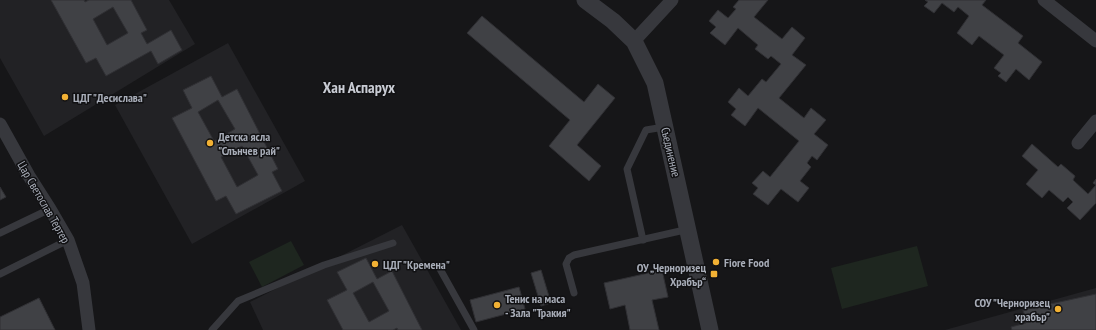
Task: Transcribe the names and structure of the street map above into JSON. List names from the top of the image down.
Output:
{
  "streets": {
    "street": ["Съединение", "Цар Светослав Тертер"]
  },
  "districts": ["Хан Аспарух"],
  "places": {
    "other": [
      "ЦДГ \"Десислава\"",
      "Детска ясла \"Слънчев рай\"",
      "Fiore Food",
      "ЦДГ \"Кремена\"",
      "Тенис на маса - Зала \"Тракия\"",
      "СОУ \"Черноризец храбър\""
    ],
    "transit": ["ОУ „Черноризец Храбър“"]
  }
}
